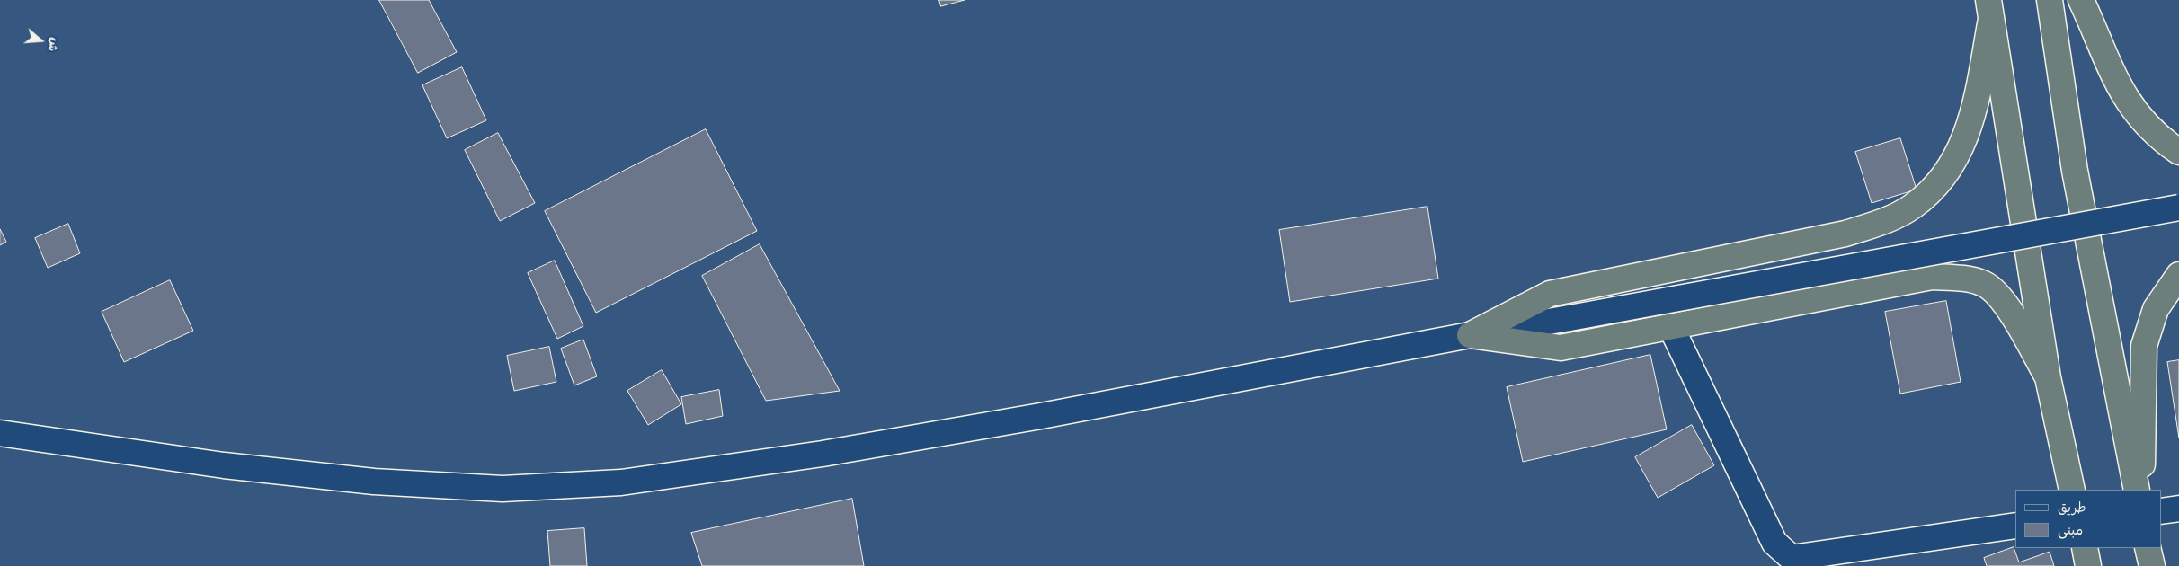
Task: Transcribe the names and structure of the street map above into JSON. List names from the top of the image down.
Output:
{
  "legend": ["طريق", "مبنى"],
  "north": "right"
}
